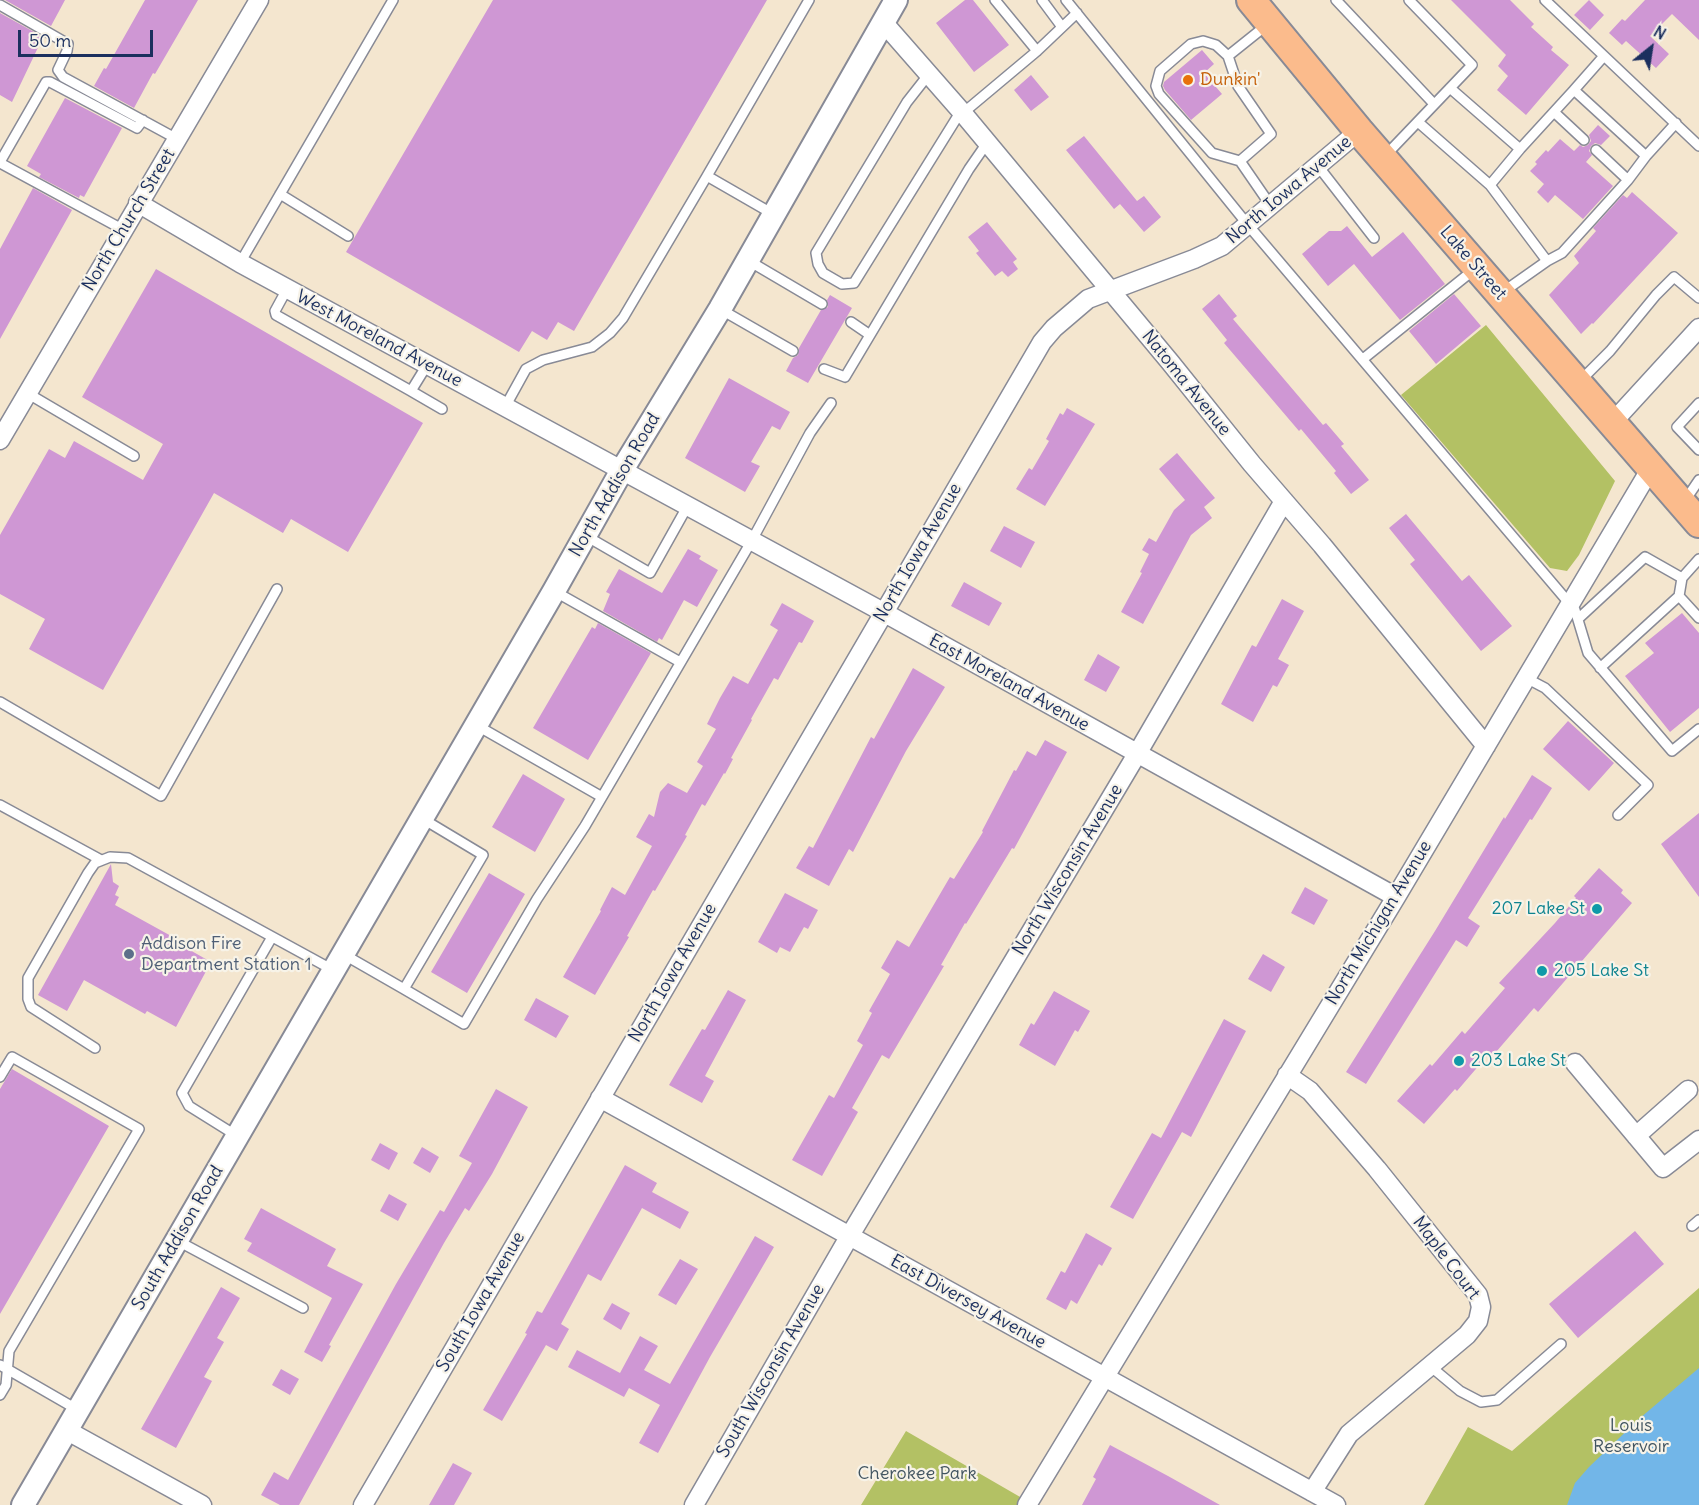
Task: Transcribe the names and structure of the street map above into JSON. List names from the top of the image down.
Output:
{
  "streets": {
    "main road": ["Lake Street"],
    "street": [
      "North Iowa Avenue",
      "North Church Street",
      "West Moreland Avenue",
      "Natoma Avenue",
      "North Addison Road",
      "East Moreland Avenue",
      "North Wisconsin Avenue",
      "North Michigan Avenue",
      "South Addison Road",
      "Maple Court",
      "South Iowa Avenue",
      "East Diversey Avenue",
      "South Wisconsin Avenue"
    ]
  },
  "crossings": [
    ["North Iowa Avenue", "Lake Street"],
    ["North Iowa Avenue", "Natoma Avenue"],
    ["North Iowa Avenue", "East Moreland Avenue"],
    ["North Iowa Avenue", "South Iowa Avenue"],
    ["North Iowa Avenue", "East Diversey Avenue"],
    ["North Church Street", "West Moreland Avenue"],
    ["Lake Street", "North Michigan Avenue"],
    ["West Moreland Avenue", "North Addison Road"],
    ["West Moreland Avenue", "East Moreland Avenue"],
    ["Natoma Avenue", "North Addison Road"],
    ["Natoma Avenue", "North Wisconsin Avenue"],
    ["Natoma Avenue", "North Michigan Avenue"],
    ["North Addison Road", "East Moreland Avenue"],
    ["North Addison Road", "South Addison Road"],
    ["East Moreland Avenue", "North Wisconsin Avenue"],
    ["East Moreland Avenue", "North Michigan Avenue"],
    ["North Wisconsin Avenue", "East Diversey Avenue"],
    ["North Wisconsin Avenue", "South Wisconsin Avenue"],
    ["North Michigan Avenue", "Maple Court"],
    ["North Michigan Avenue", "East Diversey Avenue"],
    ["Maple Court", "East Diversey Avenue"],
    ["South Iowa Avenue", "East Diversey Avenue"],
    ["East Diversey Avenue", "South Wisconsin Avenue"]
  ],
  "parks": ["Louis Reservoir", "Cherokee Park"],
  "places": [
    "Dunkin'",
    "207 Lake St",
    "Addison Fire Department Station 1",
    "205 Lake St",
    "203 Lake St"
  ],
  "scale_bar": "50 m",
  "north": "top right"
}
